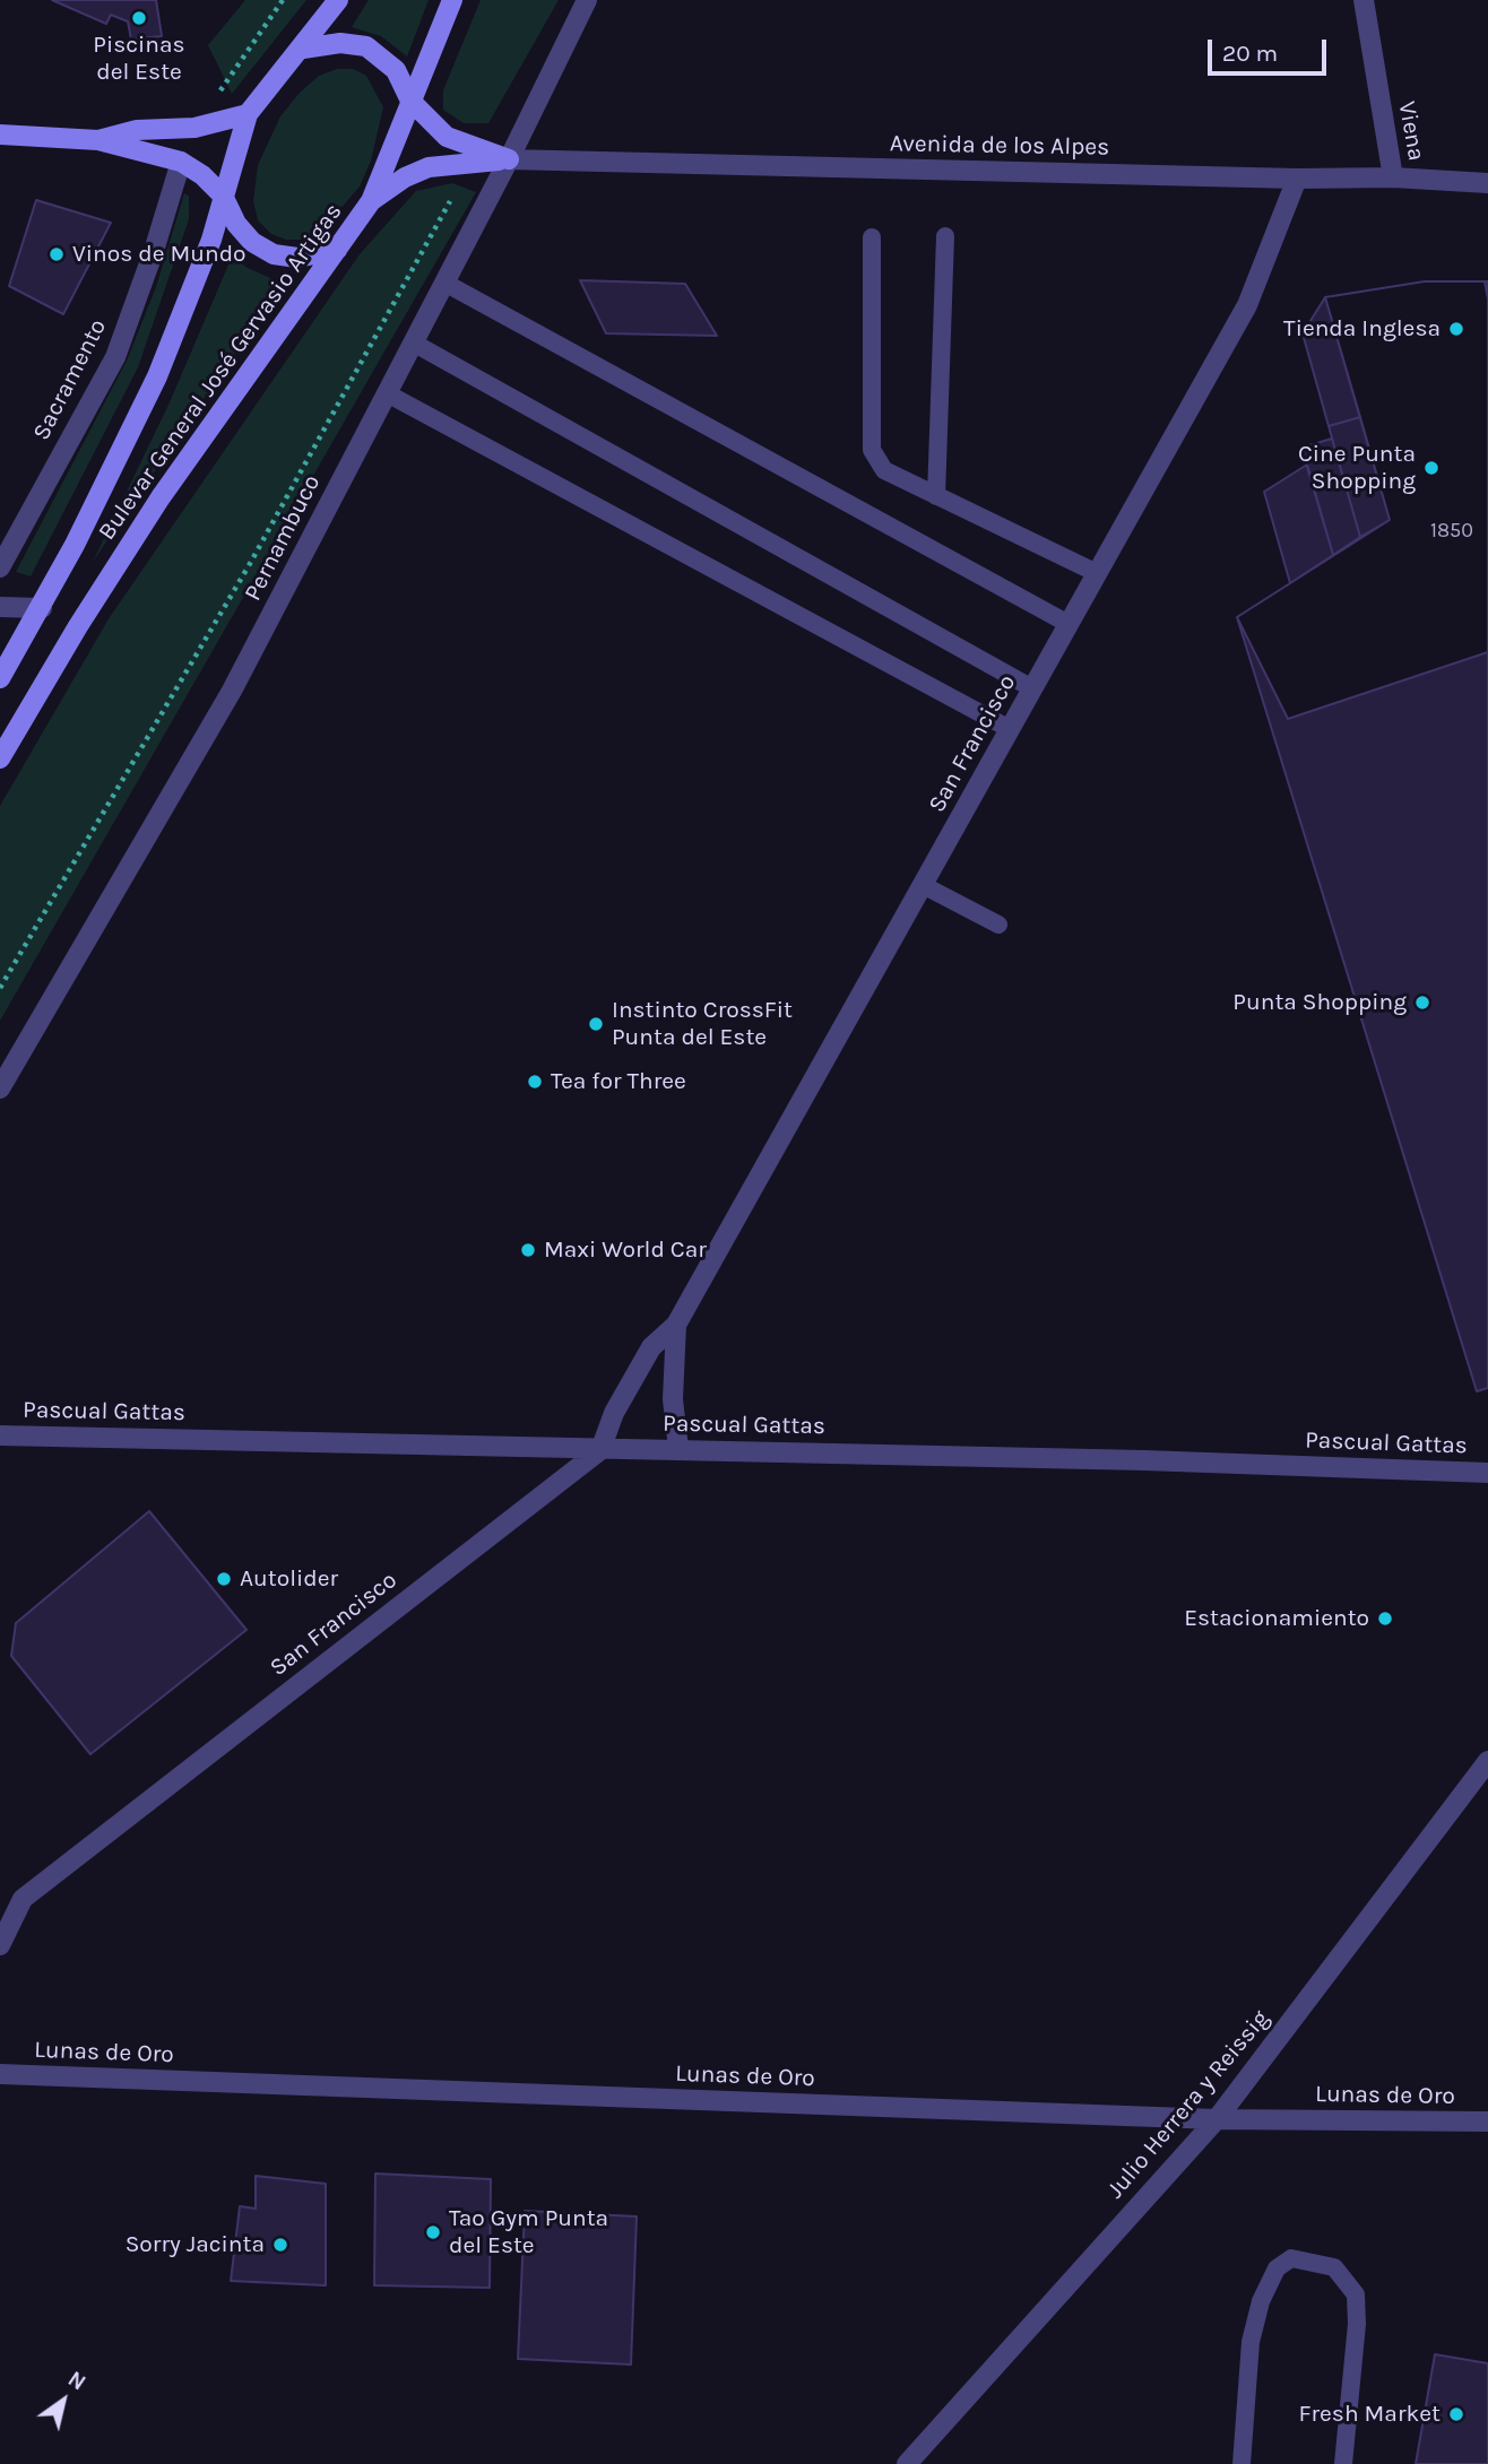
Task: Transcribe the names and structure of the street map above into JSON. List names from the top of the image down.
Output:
{
  "streets": {
    "main road": ["Avenida de los Alpes", "Bulevar General José Gervasio Artigas"],
    "street": [
      "Viena",
      "Sacramento",
      "Pernambuco",
      "San Francisco",
      "Pascual Gattas",
      "Lunas de Oro",
      "Julio Herrera y Reissig"
    ]
  },
  "crossings": [
    ["Viena", "Avenida de los Alpes"],
    ["Avenida de los Alpes", "Bulevar General José Gervasio Artigas"],
    ["Avenida de los Alpes", "Pernambuco"],
    ["Avenida de los Alpes", "San Francisco"],
    ["San Francisco", "Pascual Gattas"],
    ["Lunas de Oro", "Julio Herrera y Reissig"]
  ],
  "places": [
    "Piscinas del Este",
    "Vinos de Mundo",
    "Tienda Inglesa",
    "Cine Punta Shopping",
    "Punta Shopping",
    "Instinto CrossFit Punta del Este",
    "Tea for Three",
    "Maxi World Car",
    "Autolider",
    "Estacionamiento",
    "Tao Gym Punta del Este",
    "Sorry Jacinta",
    "Fresh Market"
  ],
  "house_numbers": ["1850"],
  "scale_bar": "20 m",
  "north": "top right"
}
